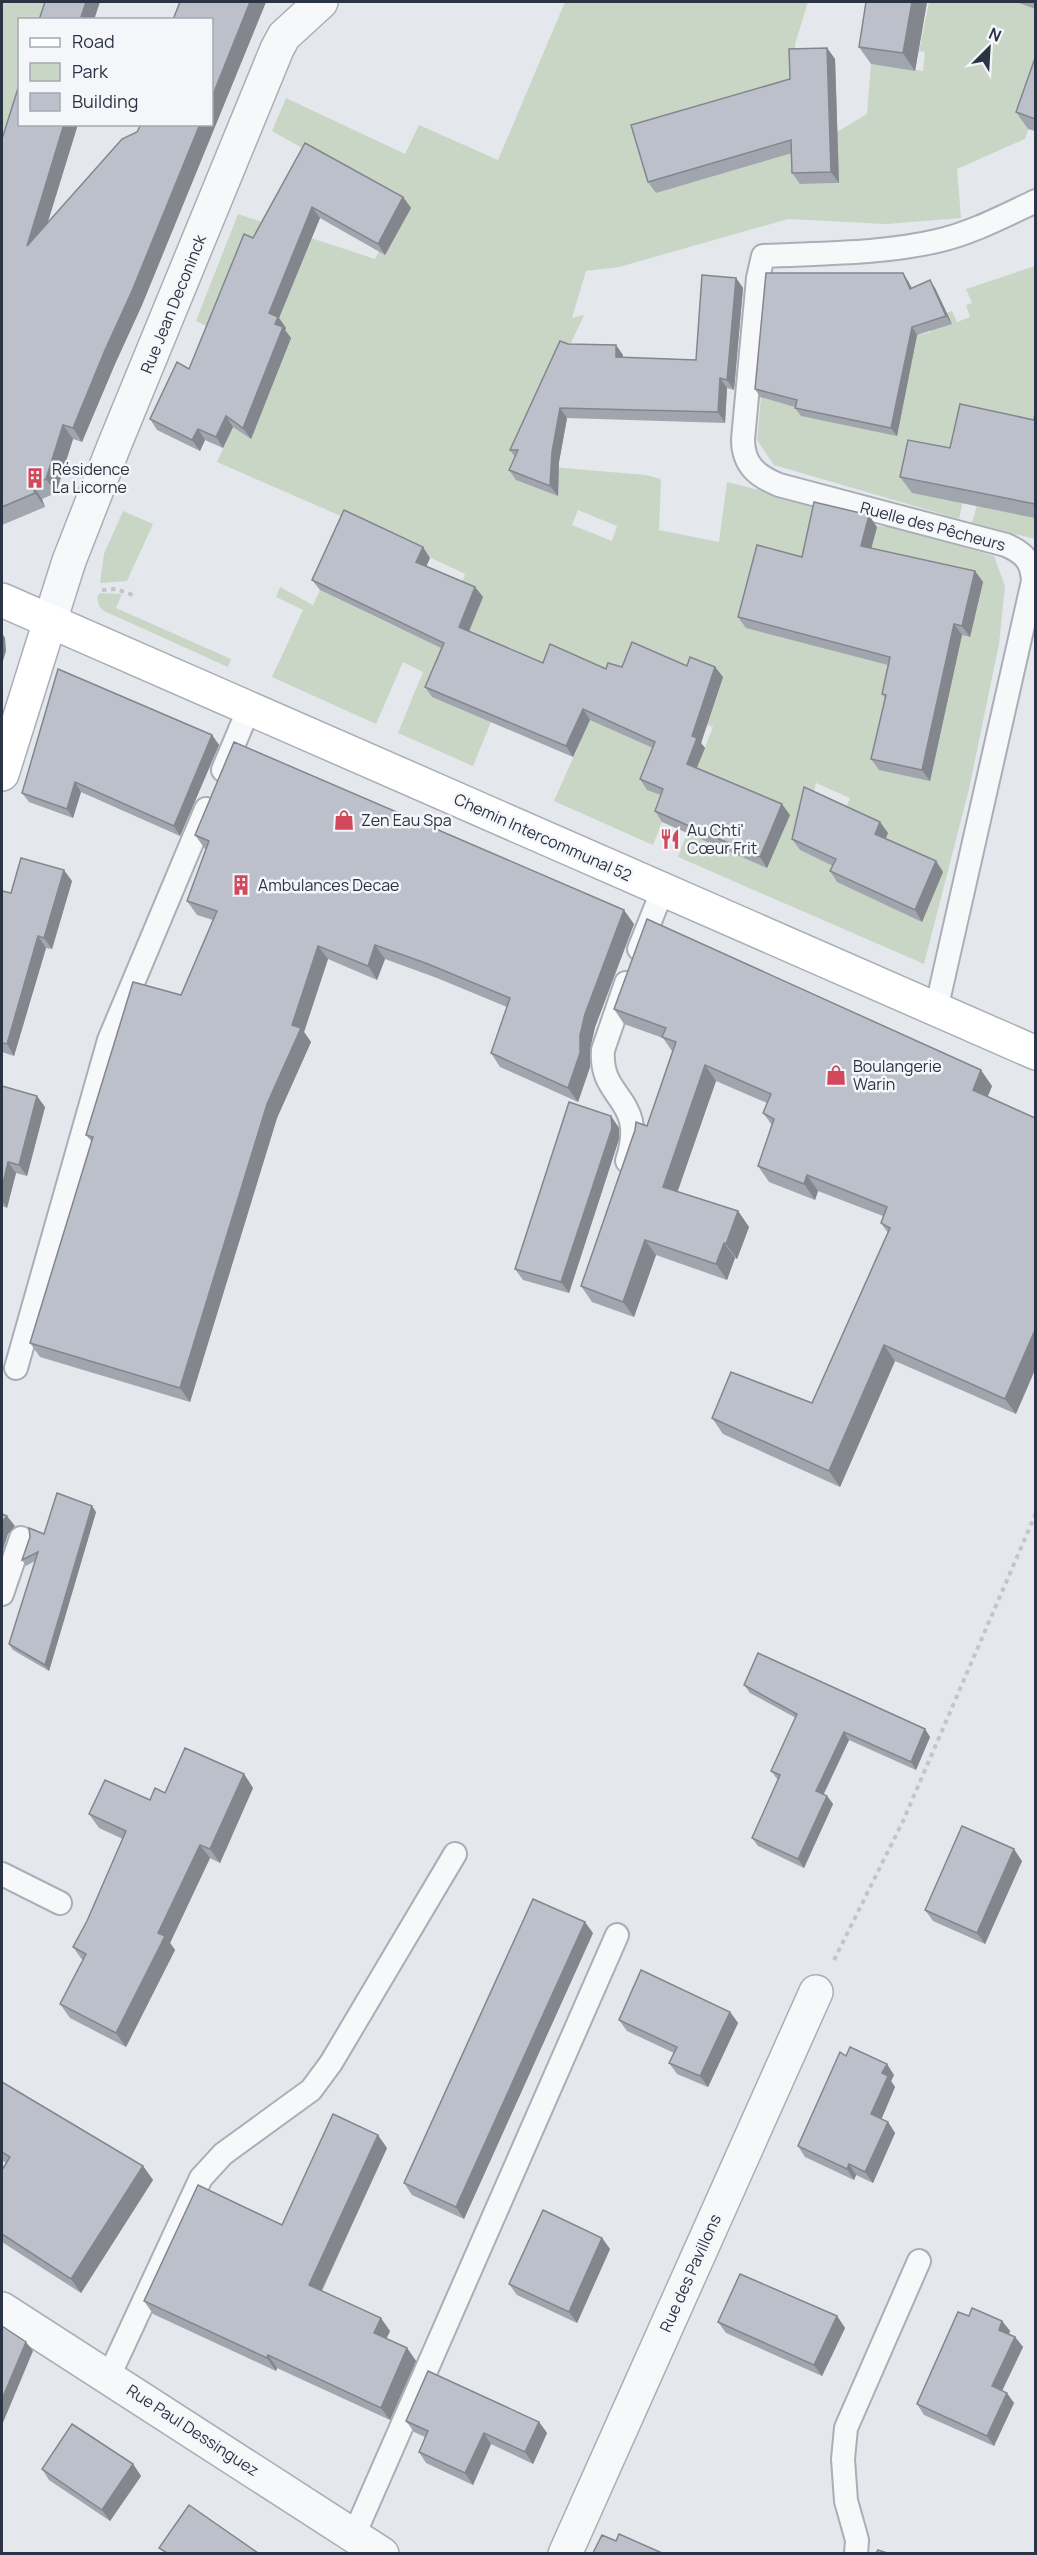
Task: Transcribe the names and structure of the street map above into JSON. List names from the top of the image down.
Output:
{
  "streets": {
    "main road": ["Chemin Intercommunal 52"],
    "street": ["Rue Jean Deconinck", "Rue des Pavillons", "Rue Paul Dessinguez"],
    "lane": ["Ruelle des Pêcheurs"]
  },
  "crossings": [
    ["Rue Jean Deconinck", "Chemin Intercommunal 52"],
    ["Ruelle des Pêcheurs", "Chemin Intercommunal 52"]
  ],
  "places": {
    "building": ["Résidence La Licorne", "Ambulances Decae"],
    "shop": ["Zen Eau Spa", "Boulangerie Warin"],
    "restaurant": ["Au Chti' Cœur Frit"]
  },
  "legend": ["Road", "Park", "Building"],
  "north": "top right"
}
